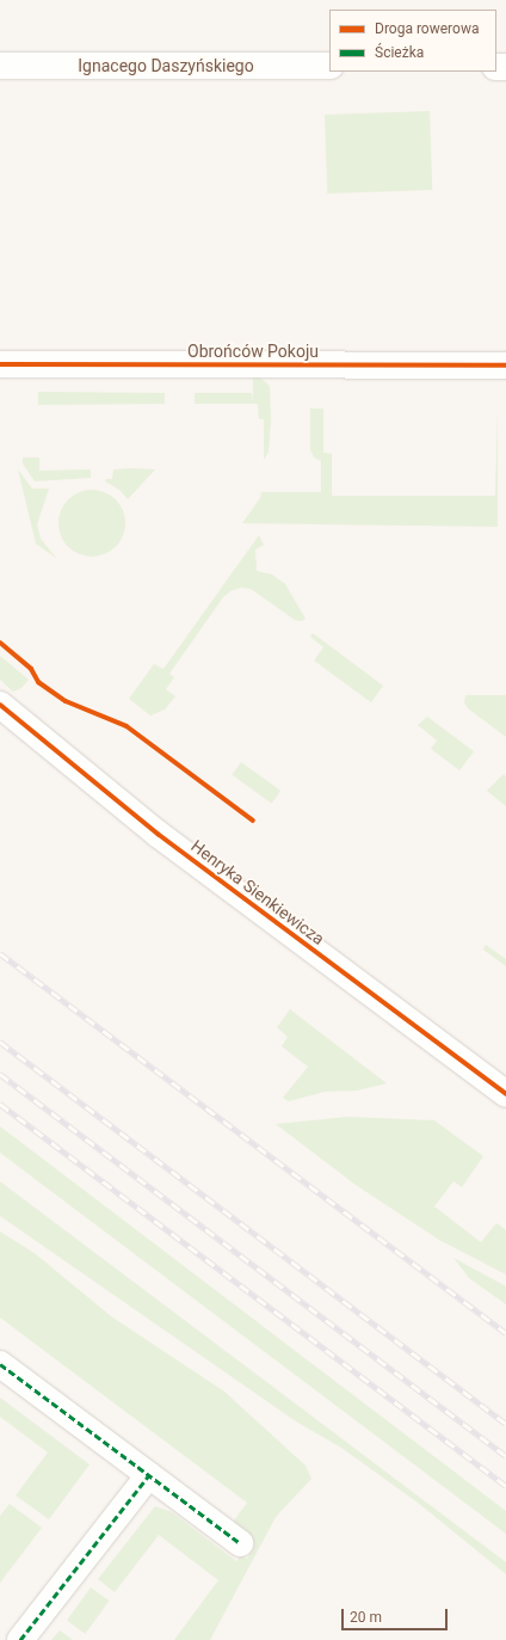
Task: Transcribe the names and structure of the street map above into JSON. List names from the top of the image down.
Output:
{
  "streets": {
    "street": ["Ignacego Daszyńskiego", "Obrońców Pokoju", "Henryka Sienkiewicza"]
  },
  "legend": ["Droga rowerowa", "Ścieżka"],
  "scale_bar": "20 m"
}
